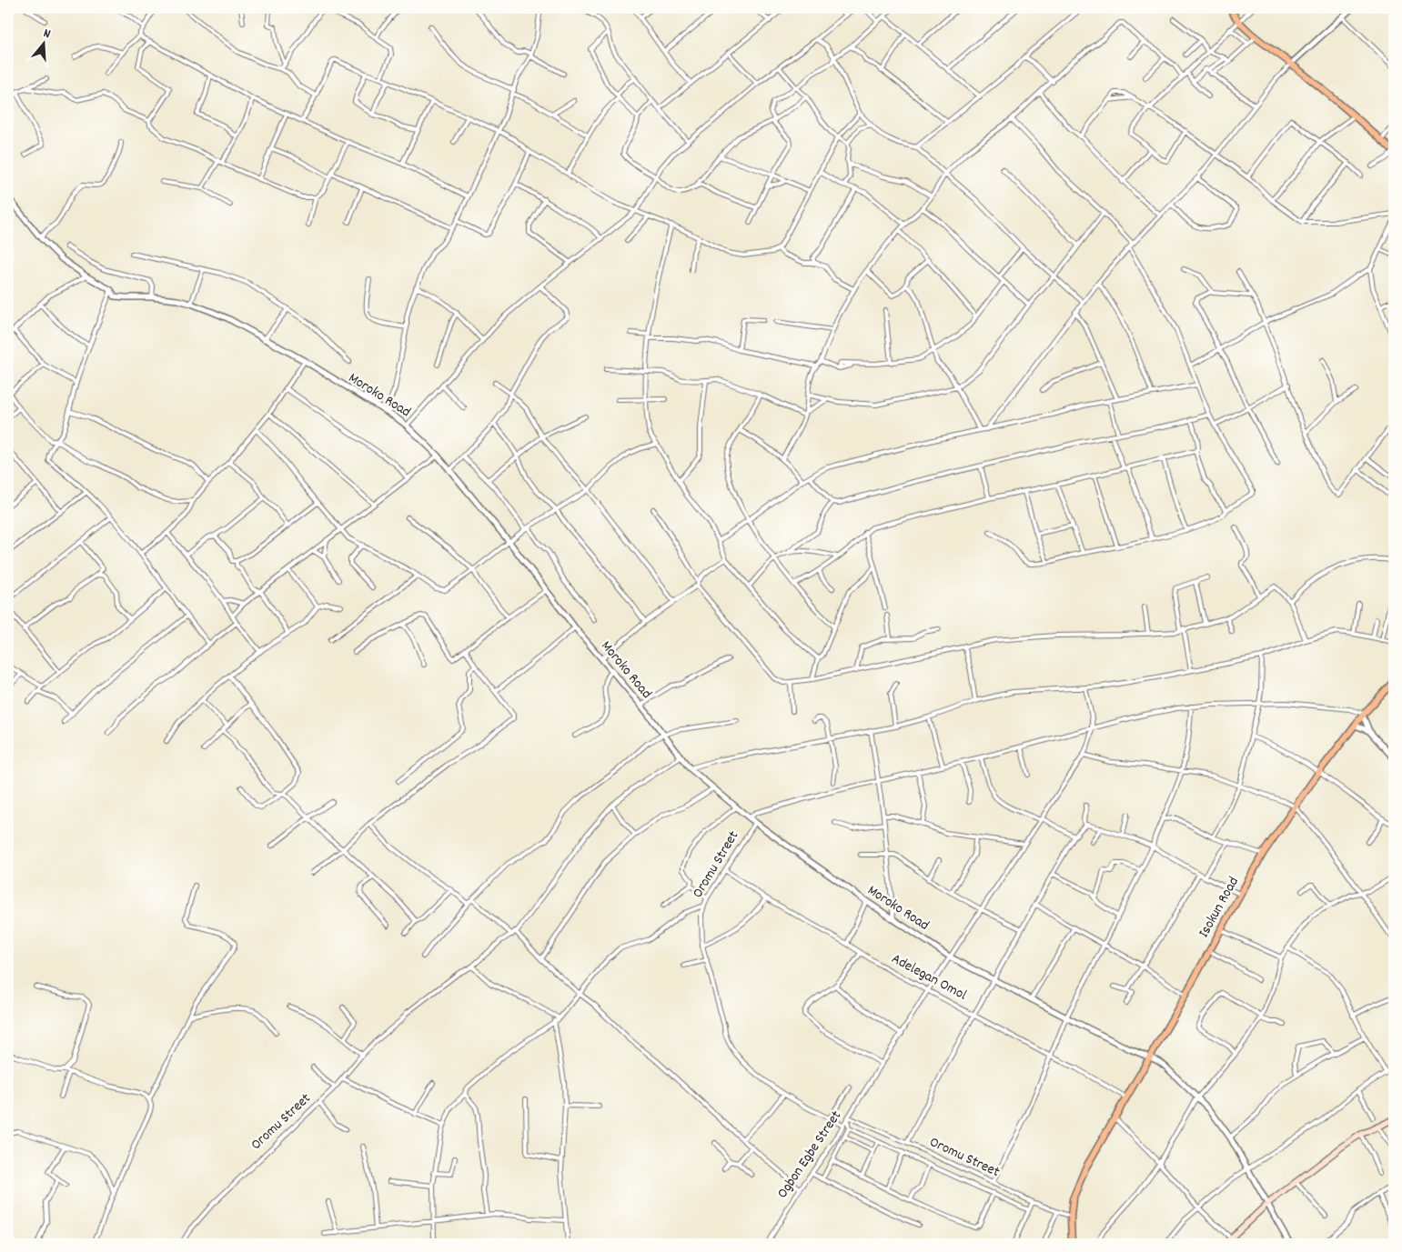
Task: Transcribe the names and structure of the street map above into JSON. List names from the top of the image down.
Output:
{
  "streets": {
    "main road": ["Isokun Road"],
    "street": [
      "Moroko Road",
      "Oromu Street",
      "Adelegan Omol",
      "Ogbon Egbe Street"
    ]
  },
  "crossings": [
    ["Moroko Road", "Oromu Street"],
    ["Moroko Road", "Isokun Road"],
    ["Oromu Street", "Isokun Road"],
    ["Oromu Street", "Adelegan Omol"],
    ["Oromu Street", "Ogbon Egbe Street"],
    ["Isokun Road", "Adelegan Omol"]
  ],
  "north": "top"
}
